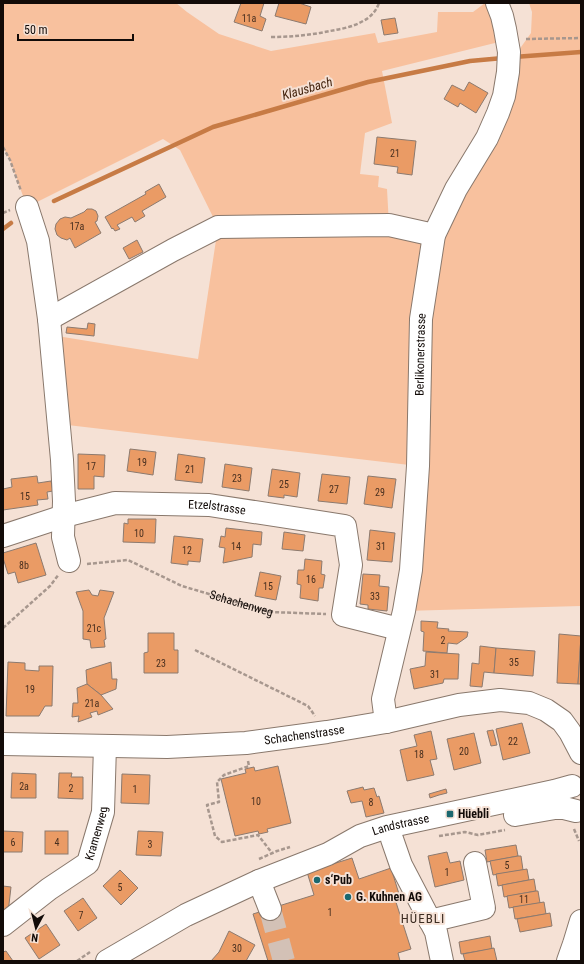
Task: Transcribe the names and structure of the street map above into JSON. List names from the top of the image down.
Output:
{
  "streets": {
    "street": [
      "Berlikonerstrasse",
      "Etzelstrasse",
      "Schachenstrasse",
      "Landstrasse",
      "Kramenweg"
    ],
    "path": ["Schachenweg"]
  },
  "crossings": [
    ["Berlikonerstrasse", "Schachenstrasse"],
    ["Etzelstrasse", "Schachenweg"],
    ["Schachenstrasse", "Kramenweg"]
  ],
  "districts": ["HÜEBLI"],
  "water": ["Klausbach"],
  "places": {
    "transit": ["Hüebli"],
    "other": ["s‘Pub", "G. Kuhnen AG"]
  },
  "house_numbers": [
    "11a",
    "21",
    "17a",
    "19",
    "17",
    "21",
    "23",
    "25",
    "27",
    "29",
    "15",
    "10",
    "14",
    "31",
    "12",
    "8b",
    "16",
    "15",
    "33",
    "21c",
    "2",
    "35",
    "23",
    "31",
    "19",
    "21a",
    "22",
    "20",
    "18",
    "2a",
    "2",
    "1",
    "10",
    "8",
    "6",
    "4",
    "3",
    "5",
    "1",
    "5",
    "11",
    "1",
    "7",
    "30"
  ],
  "scale_bar": "50 m",
  "north": "bottom"
}
